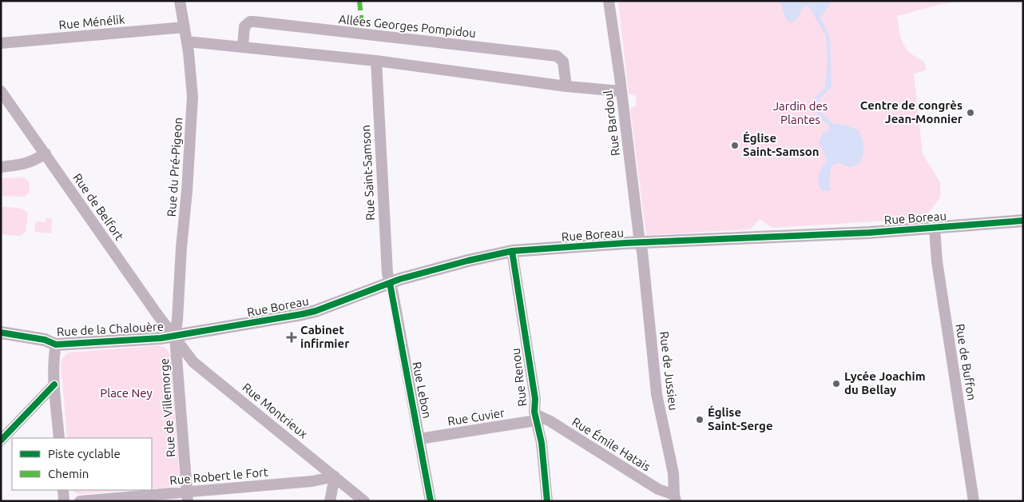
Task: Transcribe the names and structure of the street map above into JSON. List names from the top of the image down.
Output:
{
  "streets": {
    "street": [
      "Rue Ménélik",
      "Allées Georges Pompidou",
      "Rue Bardoul",
      "Rue du Pré-Pigeon",
      "Rue Saint-Samson",
      "Rue de Belfort",
      "Rue Boreau",
      "Rue de la Chalouère",
      "Rue de Buffon",
      "Rue de Jussieu",
      "Rue Renou",
      "Rue Lebon",
      "Rue de Villemorge",
      "Rue Montrieux",
      "Rue Cuvier",
      "Rue Émile Hatais",
      "Rue Robert le Fort"
    ]
  },
  "crossings": [
    ["Rue Ménélik", "Rue du Pré-Pigeon"],
    ["Rue Bardoul", "Rue Boreau"],
    ["Rue Bardoul", "Rue de Jussieu"],
    ["Rue du Pré-Pigeon", "Rue de Belfort"],
    ["Rue du Pré-Pigeon", "Rue Boreau"],
    ["Rue du Pré-Pigeon", "Rue de la Chalouère"],
    ["Rue du Pré-Pigeon", "Rue de Villemorge"],
    ["Rue du Pré-Pigeon", "Rue Montrieux"],
    ["Rue Saint-Samson", "Rue Boreau"],
    ["Rue Saint-Samson", "Rue Lebon"],
    ["Rue de Belfort", "Rue Boreau"],
    ["Rue de Belfort", "Rue de la Chalouère"],
    ["Rue de Belfort", "Rue de Villemorge"],
    ["Rue de Belfort", "Rue Montrieux"],
    ["Rue Boreau", "Rue de la Chalouère"],
    ["Rue Boreau", "Rue de Buffon"],
    ["Rue Boreau", "Rue de Jussieu"],
    ["Rue Boreau", "Rue Renou"],
    ["Rue Boreau", "Rue Lebon"],
    ["Rue Boreau", "Rue de Villemorge"],
    ["Rue Boreau", "Rue Montrieux"],
    ["Rue de la Chalouère", "Rue de Villemorge"],
    ["Rue de la Chalouère", "Rue Montrieux"],
    ["Rue de Jussieu", "Rue Émile Hatais"],
    ["Rue Renou", "Rue Cuvier"],
    ["Rue Renou", "Rue Émile Hatais"],
    ["Rue Lebon", "Rue Cuvier"],
    ["Rue de Villemorge", "Rue Montrieux"],
    ["Rue de Villemorge", "Rue Robert le Fort"],
    ["Rue Montrieux", "Rue Robert le Fort"],
    ["Rue Cuvier", "Rue Émile Hatais"]
  ],
  "parks": ["Jardin des Plantes", "Place Ney"],
  "places": {
    "other": [
      "Centre de congrès Jean-Monnier",
      "Église Saint-Samson",
      "Lycée Joachim du Bellay",
      "Église Saint-Serge"
    ],
    "health": ["Cabinet infirmier"]
  },
  "legend": ["Piste cyclable", "Chemin"]
}
